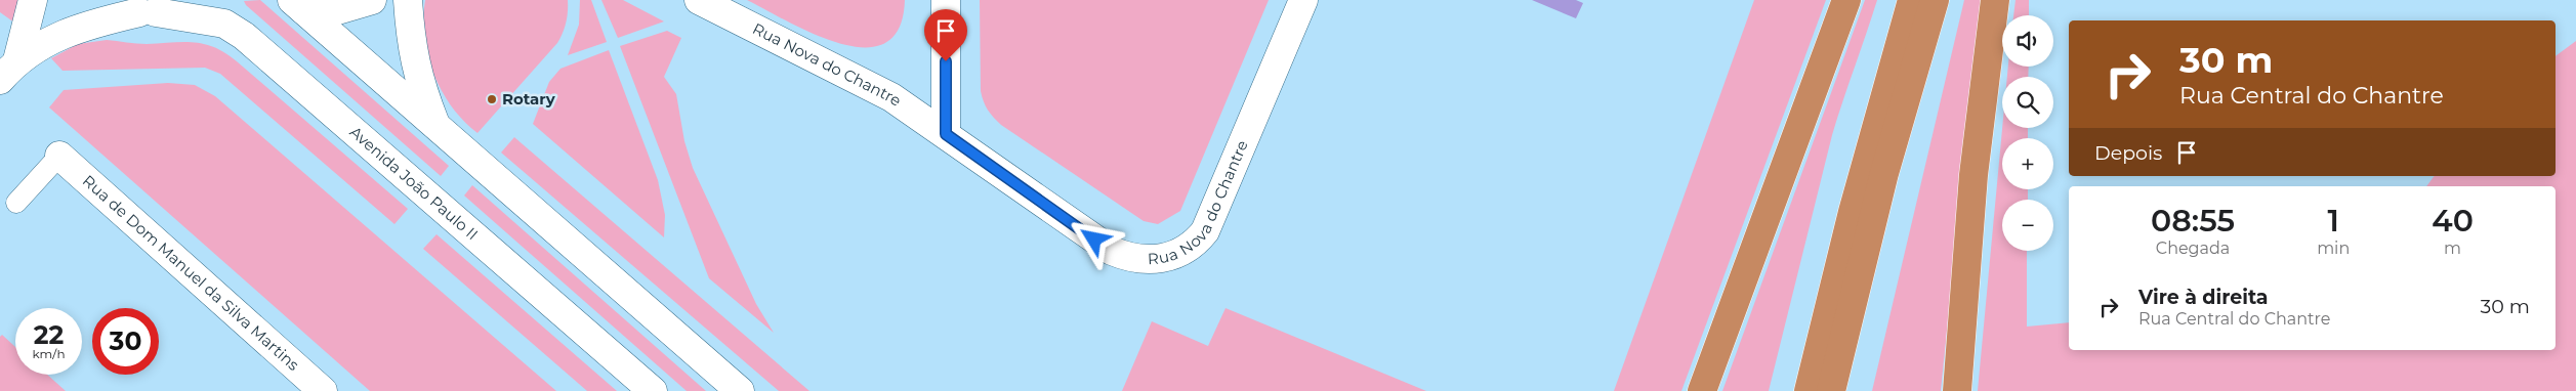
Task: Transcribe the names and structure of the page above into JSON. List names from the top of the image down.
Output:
{
  "streets": {
    "street": ["Rua Nova do Chantre", "Avenida João Paulo II", "Rua de Dom Manuel da Silva Martins"]
  },
  "places": ["Rotary"],
  "page": {
    "map_buttons": ["+", "−"],
    "turn": ["30 m", "Rua Central do Chantre"],
    "then": "Depois",
    "eta": [
      "08:55",
      "Chegada",
      "1",
      "min",
      "40",
      "m"
    ],
    "list": [
      {
        "name": "Vire à direita",
        "note": "Rua Central do Chantre",
        "value": "30 m"
      }
    ],
    "speed": "22 km/h",
    "limit": "30"
  }
}
